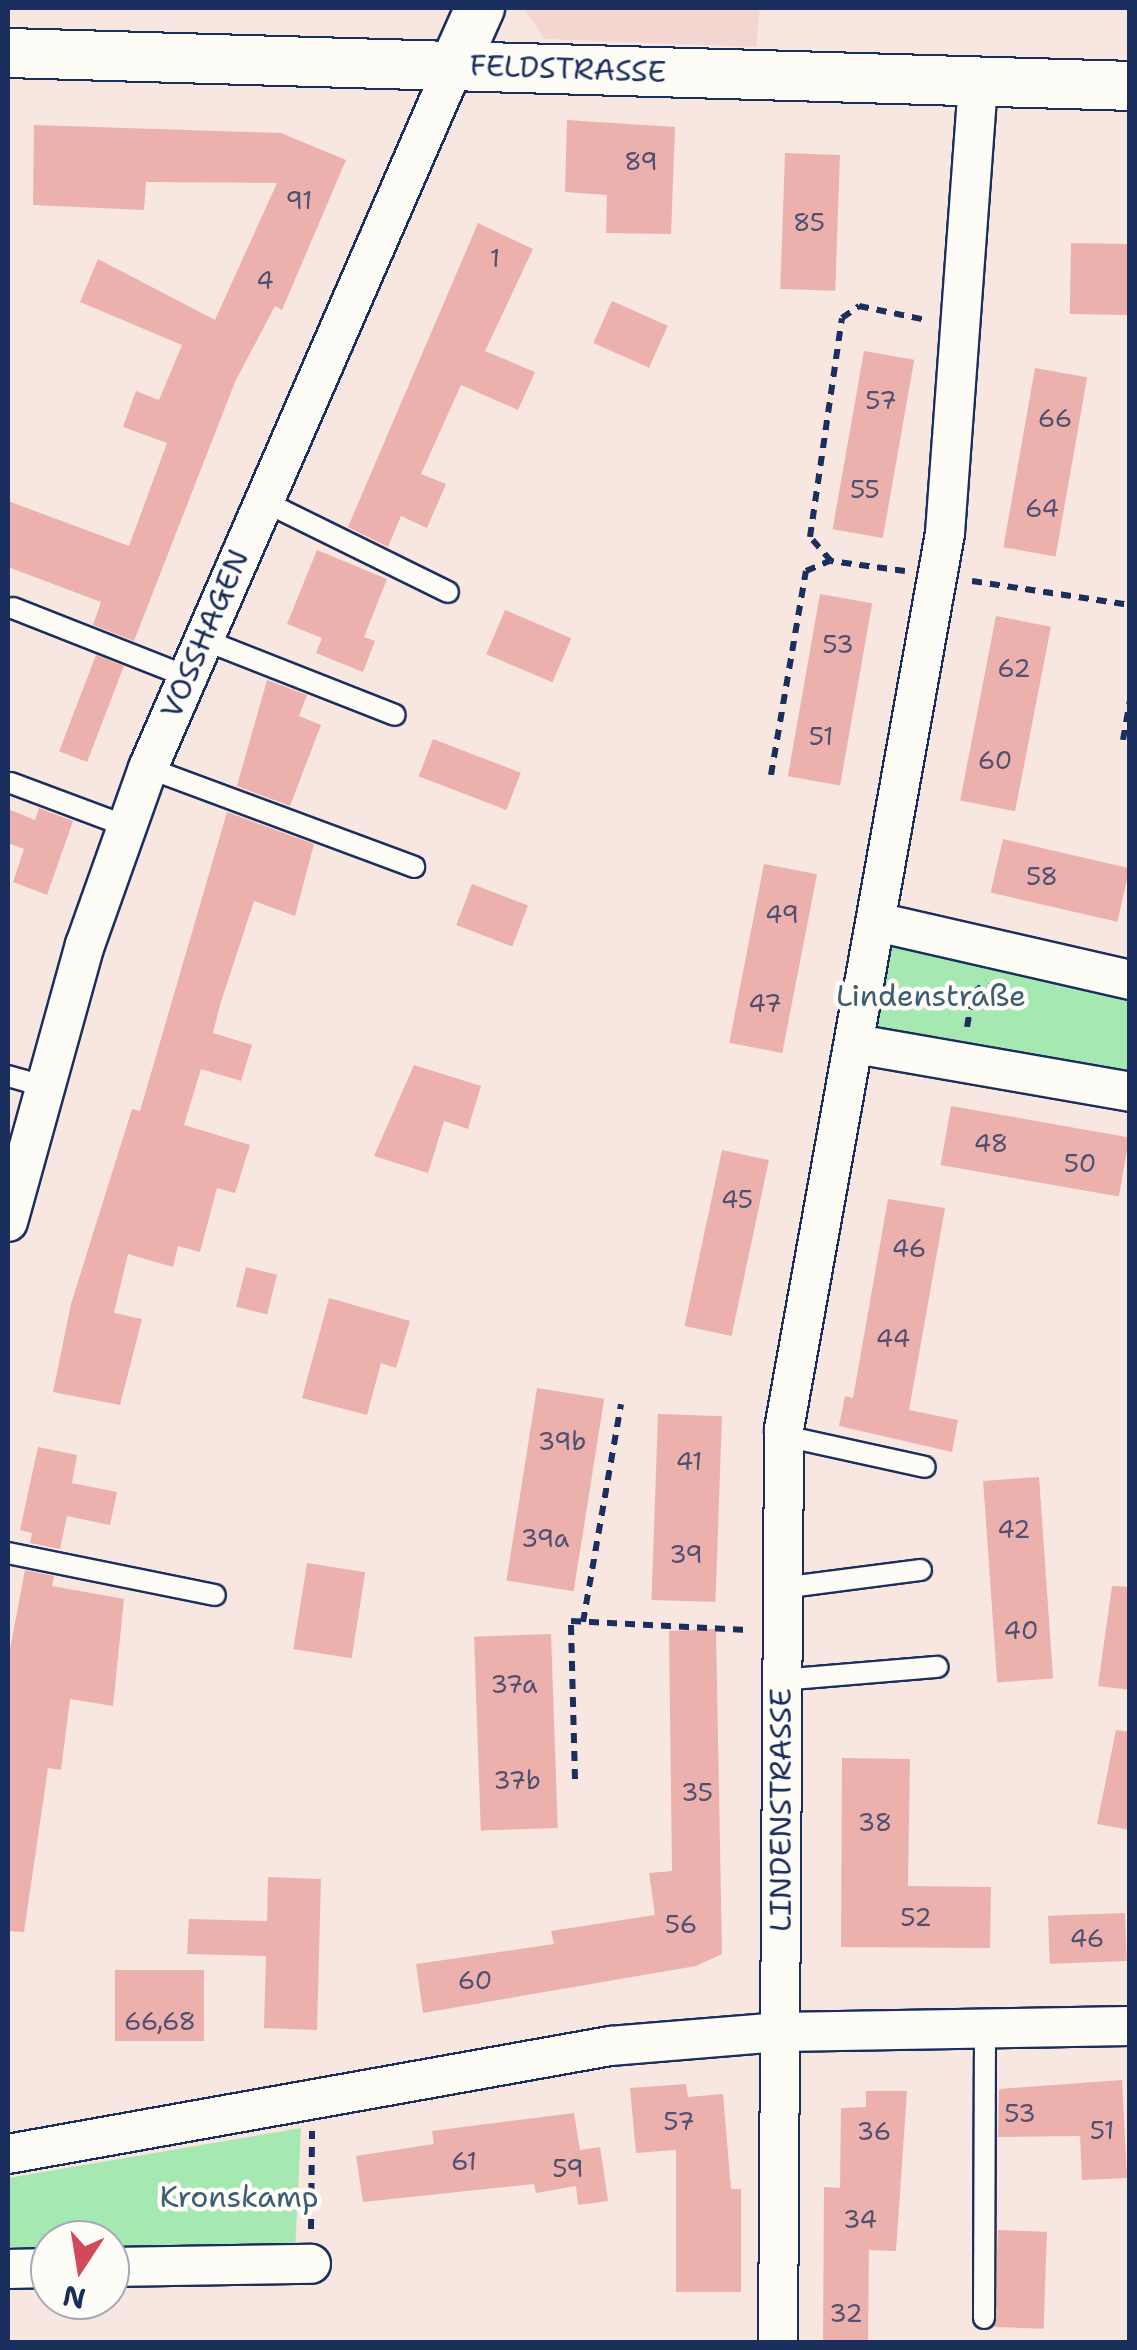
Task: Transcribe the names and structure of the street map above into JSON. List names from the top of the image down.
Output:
{
  "streets": {
    "street": ["FELDSTRASSE", "VOSSHAGEN", "LINDENSTRASSE"]
  },
  "crossings": [
    ["FELDSTRASSE", "VOSSHAGEN"],
    ["FELDSTRASSE", "LINDENSTRASSE"]
  ],
  "parks": ["Lindenstraße", "Kronskamp"],
  "house_numbers": [
    "89",
    "91",
    "85",
    "1",
    "4",
    "57",
    "66",
    "55",
    "64",
    "53",
    "62",
    "51",
    "60",
    "58",
    "49",
    "47",
    "48",
    "50",
    "45",
    "46",
    "44",
    "39b",
    "41",
    "42",
    "39a",
    "39",
    "40",
    "37a",
    "37b",
    "35",
    "38",
    "52",
    "56",
    "46",
    "60",
    "66,68",
    "53",
    "57",
    "51",
    "36",
    "61",
    "59",
    "34",
    "32"
  ],
  "north": "bottom"
}
